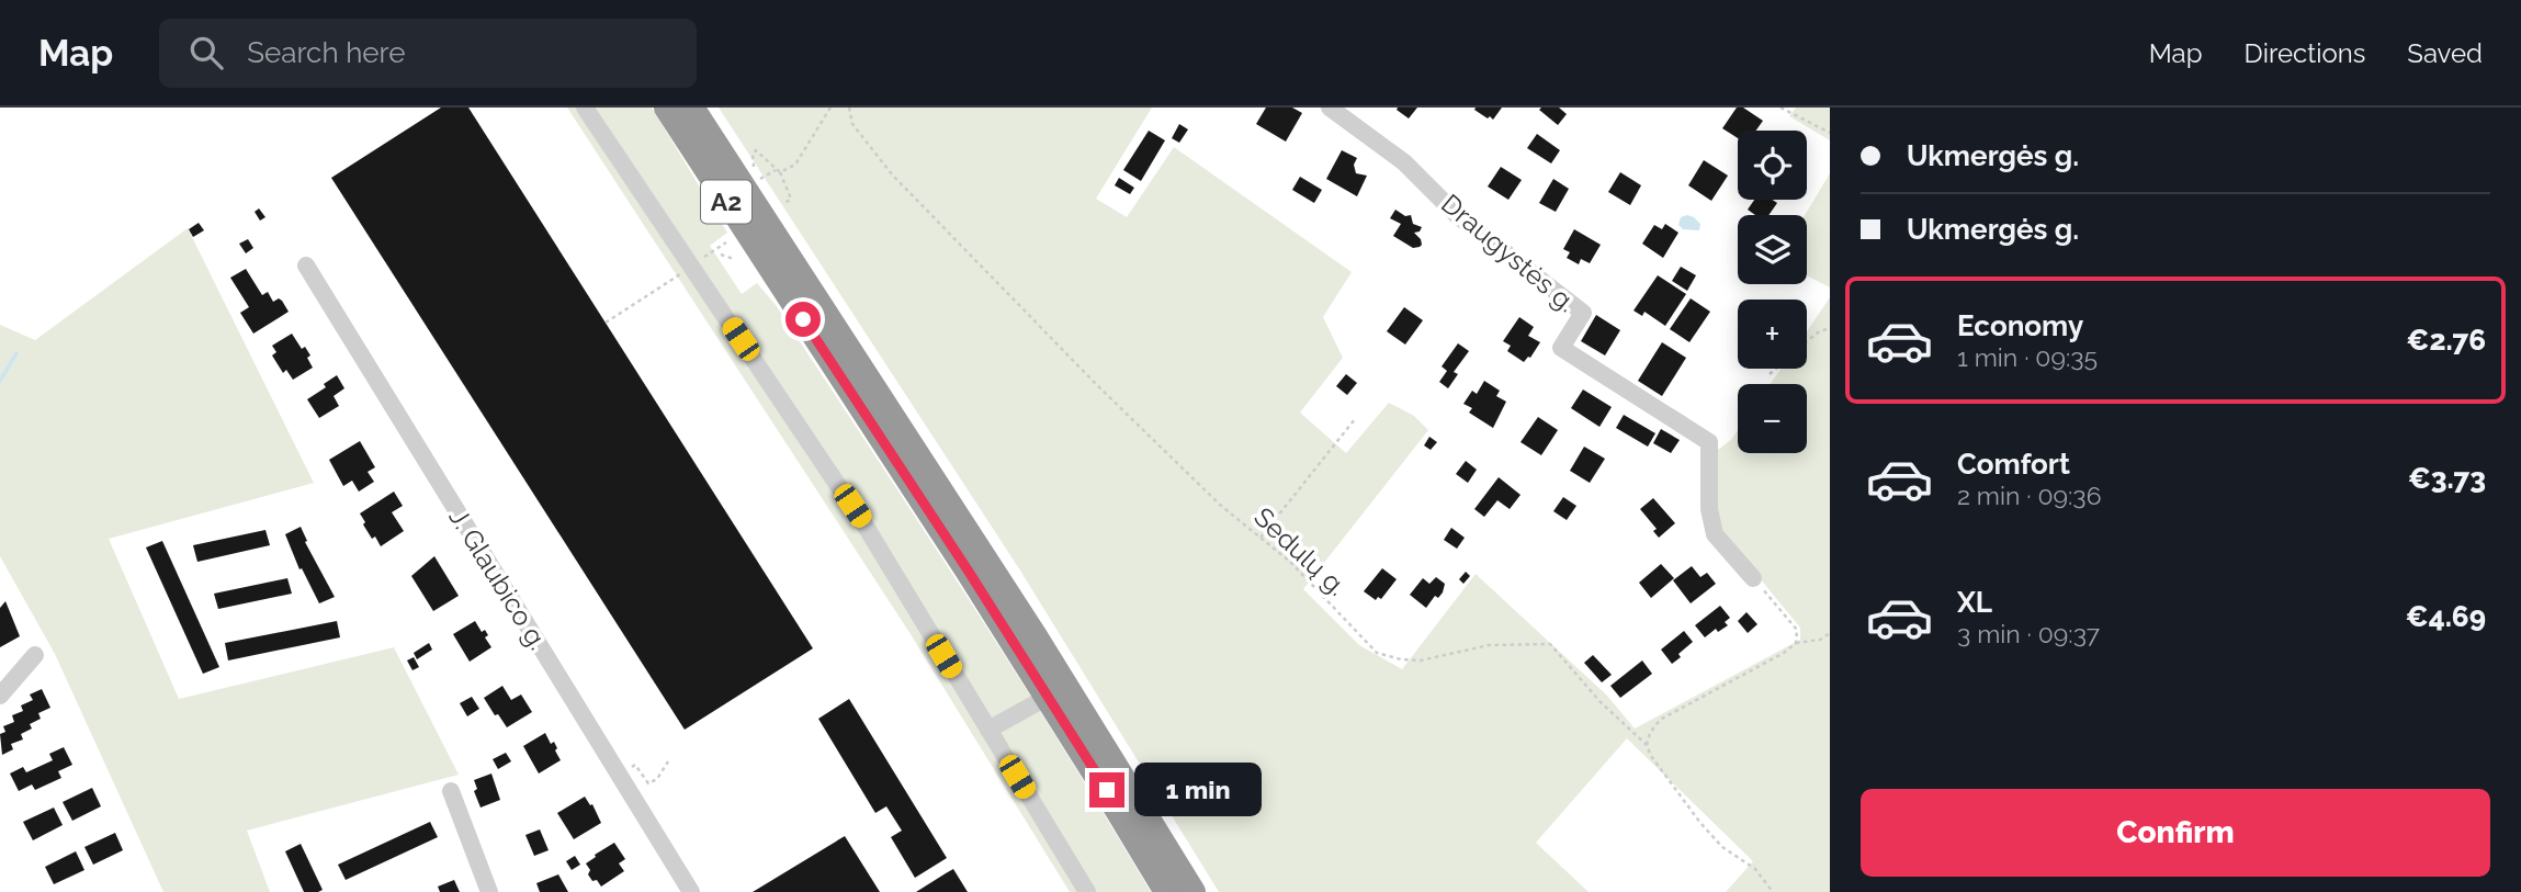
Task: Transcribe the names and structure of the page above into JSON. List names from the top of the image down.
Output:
{
  "streets": {
    "highway": ["A2"],
    "street": ["Draugystės g.", "J. Glaubico g."],
    "path": ["Sedulų g."]
  },
  "page": {
    "header": "Map",
    "search": "Search here",
    "nav": ["Map", "Directions", "Saved"],
    "banner": ["Ukmergės g.", "Ukmergės g."],
    "map_buttons": ["+", "−"],
    "list": [
      {
        "name": "Economy",
        "note": "1 min · 09:35",
        "value": "€2.76"
      },
      {
        "name": "Comfort",
        "note": "2 min · 09:36",
        "value": "€3.73"
      },
      {
        "name": "XL",
        "note": "3 min · 09:37",
        "value": "€4.69"
      }
    ],
    "bubble": "1 min",
    "buttons": "Confirm"
  }
}
